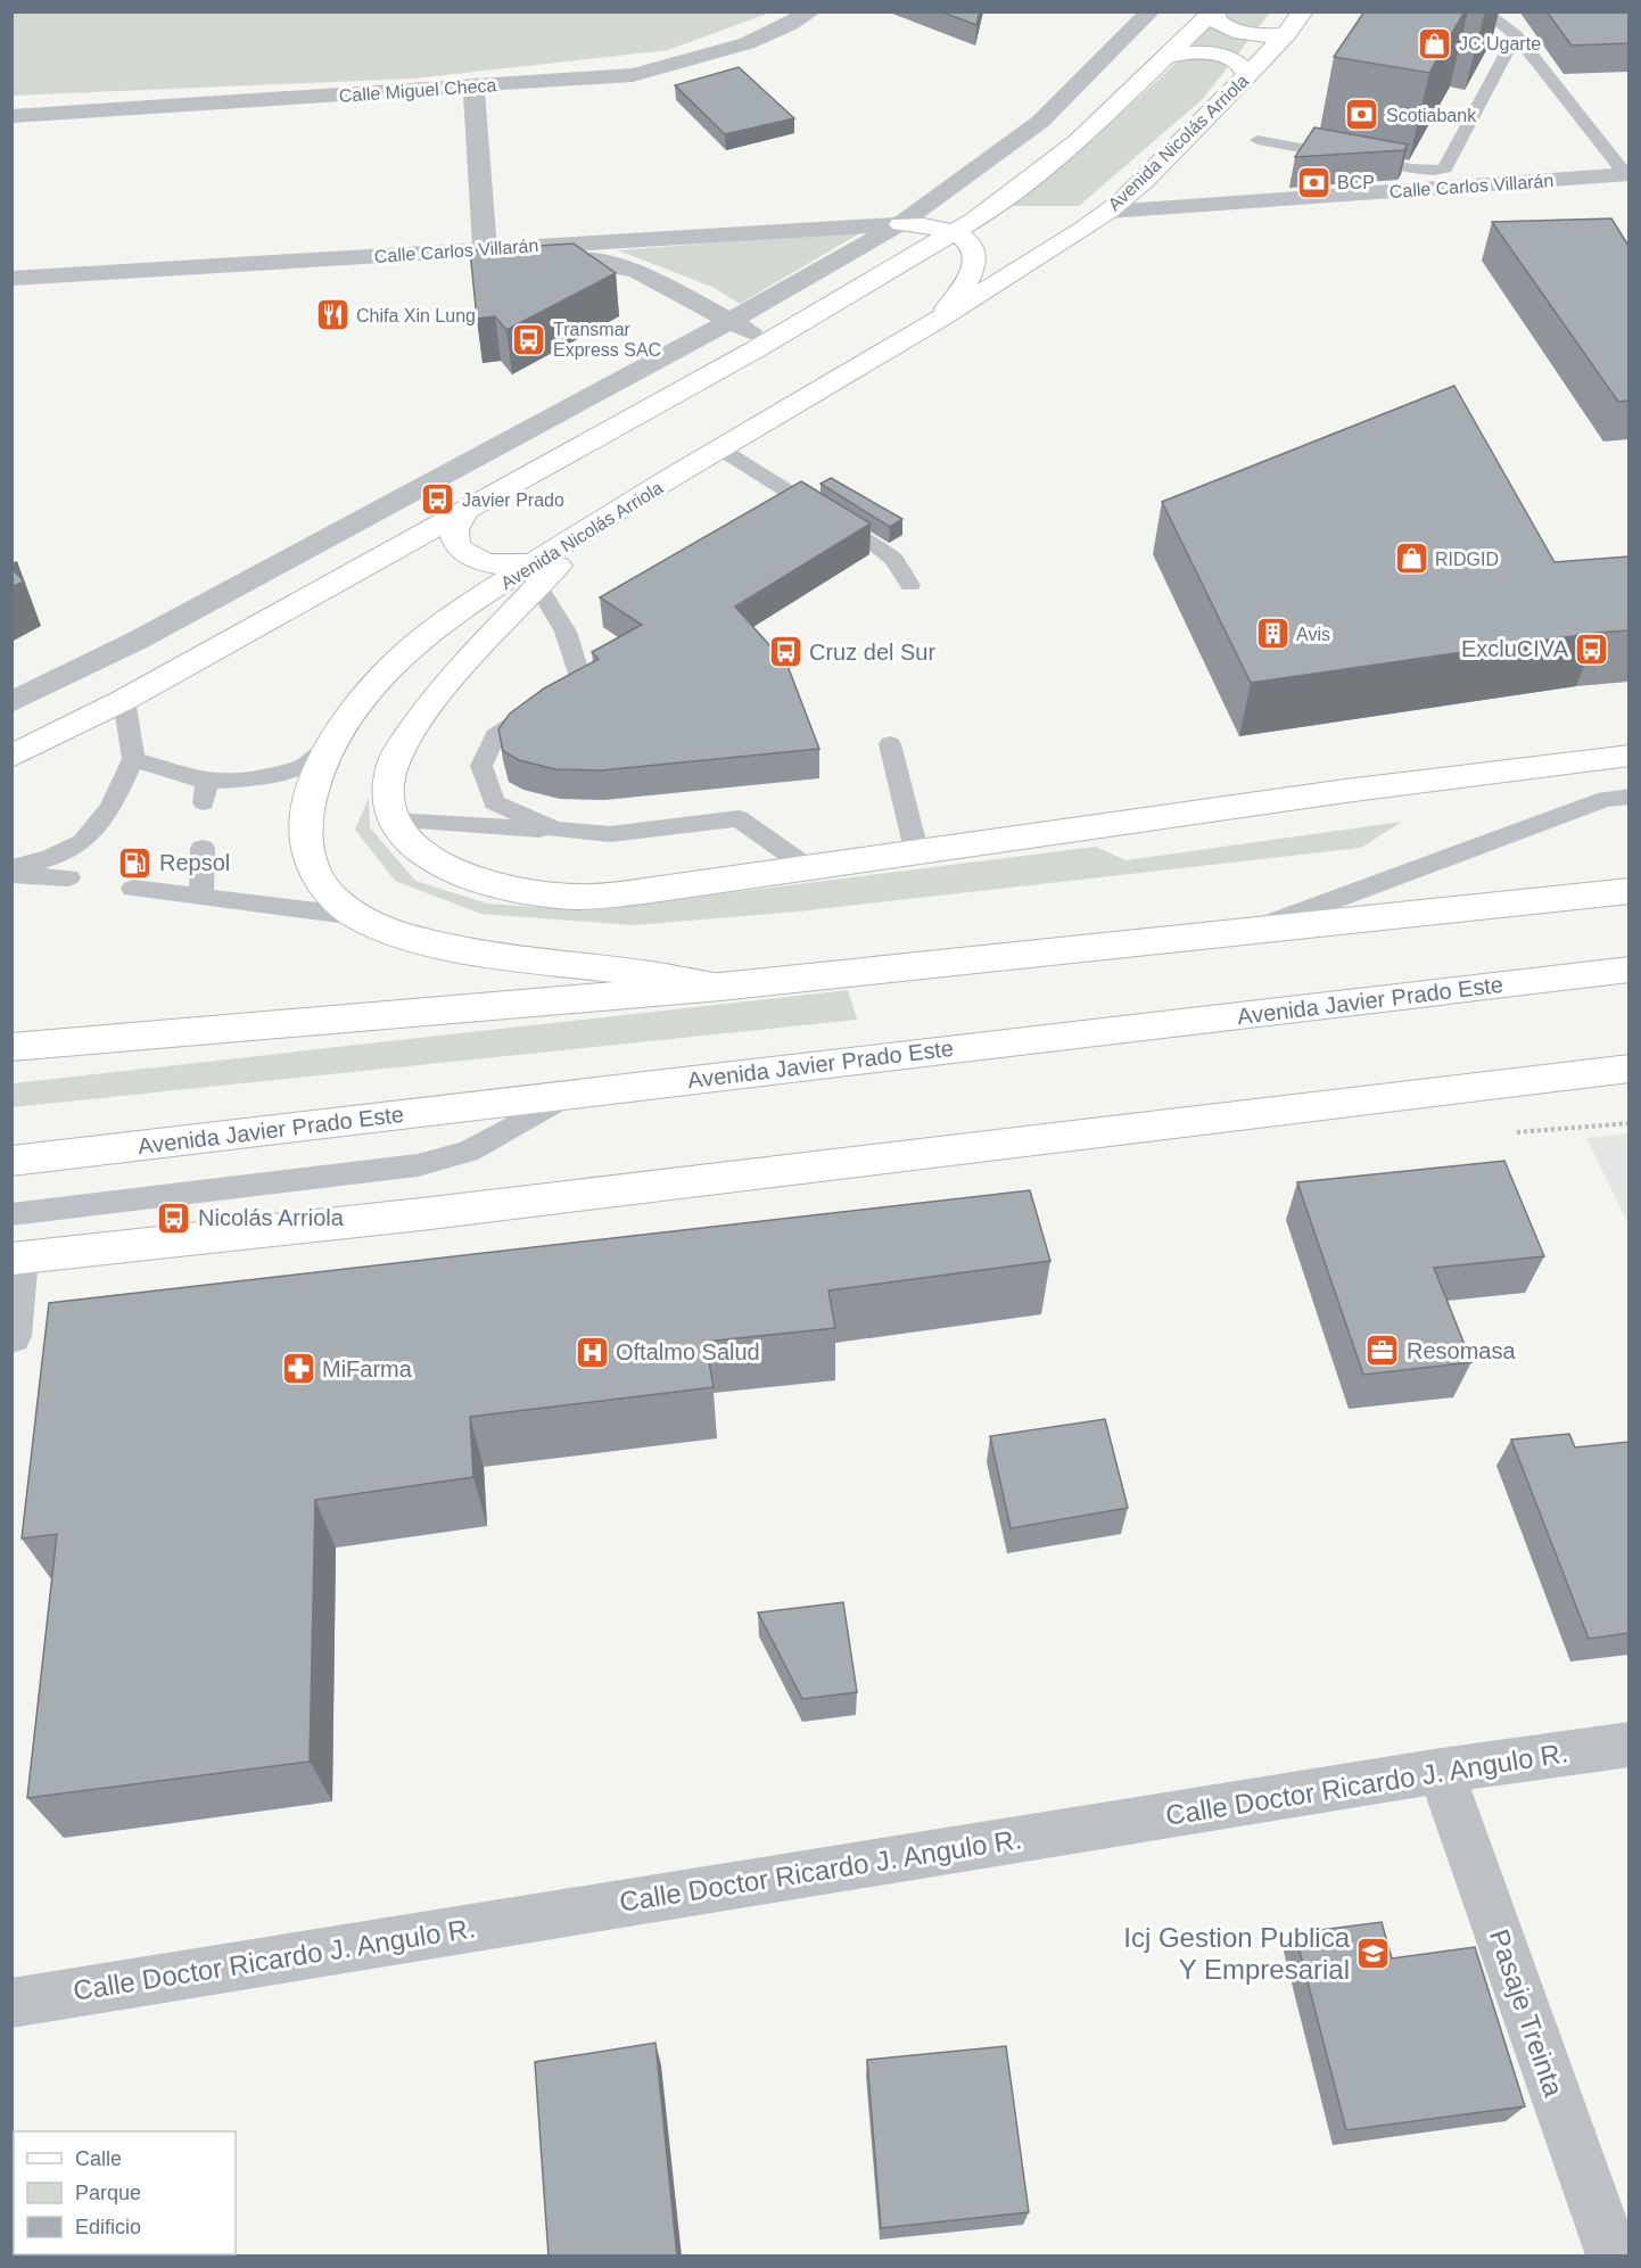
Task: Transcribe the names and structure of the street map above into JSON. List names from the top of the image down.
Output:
{
  "streets": {
    "main road": ["Avenida Nicolás Arriola", "Avenida Javier Prado Este"],
    "street": [
      "Calle Miguel Checa",
      "Calle Carlos Villarán",
      "Calle Doctor Ricardo J. Angulo R.",
      "Pasaje Treinta"
    ]
  },
  "crossings": [
    ["Avenida Nicolás Arriola", "Calle Carlos Villarán"],
    ["Calle Doctor Ricardo J. Angulo R.", "Pasaje Treinta"]
  ],
  "places": {
    "shop": ["JC Ugarte", "RIDGID"],
    "bank": ["Scotiabank", "BCP"],
    "restaurant": ["Chifa Xin Lung"],
    "bus stop": [
      "Transmar Express SAC",
      "Javier Prado",
      "ExcluCIVA",
      "Cruz del Sur",
      "Nicolás Arriola"
    ],
    "building": ["Avis"],
    "fuel station": ["Repsol"],
    "office": ["Resomasa"],
    "hospital": ["Oftalmo Salud"],
    "pharmacy": ["MiFarma"],
    "school or university": ["Icj Gestion Publica Y Empresarial"]
  },
  "legend": ["Calle", "Parque", "Edificio"]
}
